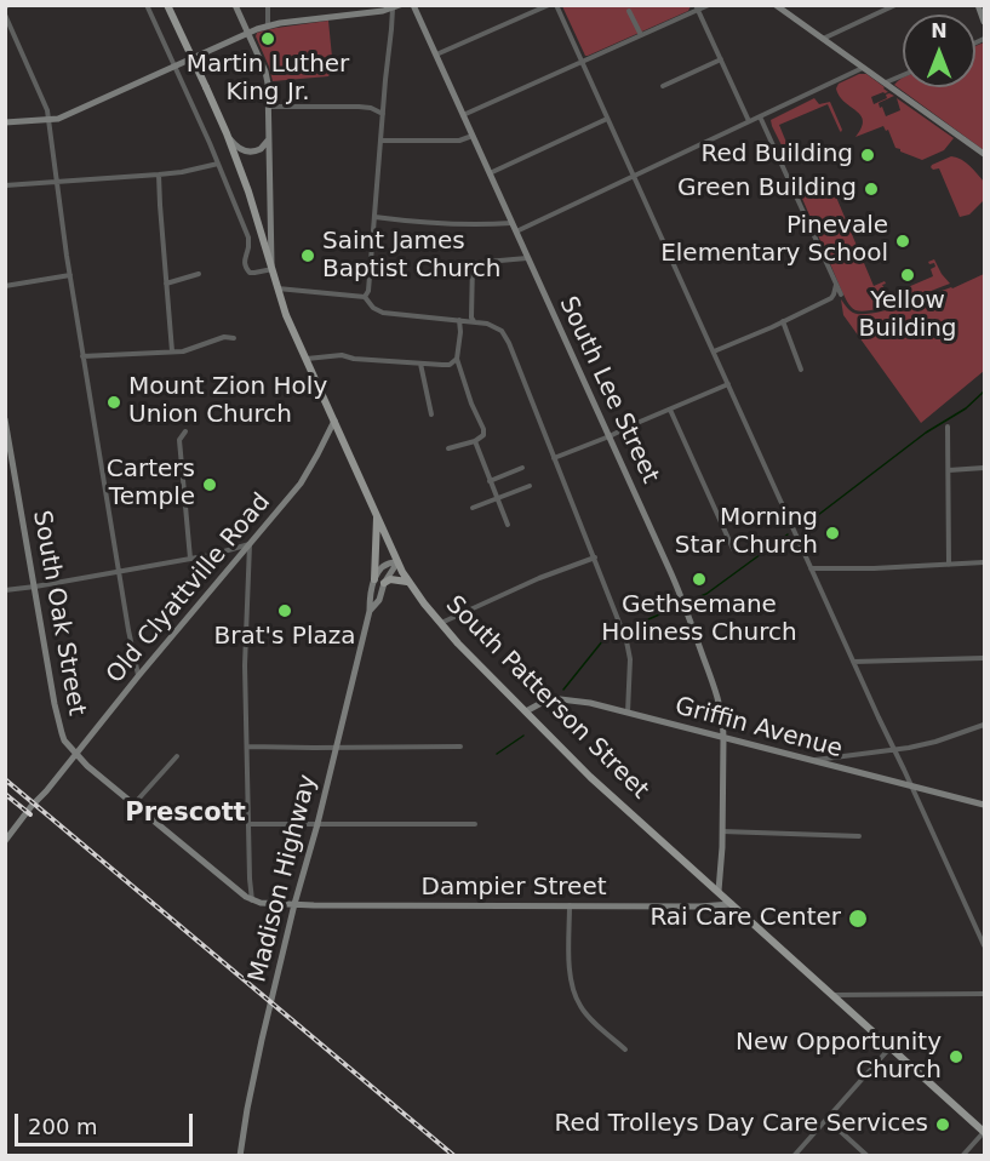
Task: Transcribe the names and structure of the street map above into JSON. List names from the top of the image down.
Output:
{
  "streets": {
    "main road": ["South Patterson Street"],
    "street": [
      "South Lee Street",
      "Old Clyattville Road",
      "South Oak Street",
      "Griffin Avenue",
      "Madison Highway",
      "Dampier Street"
    ]
  },
  "crossings": [
    ["South Lee Street", "South Patterson Street"],
    ["South Lee Street", "Griffin Avenue"],
    ["Old Clyattville Road", "South Oak Street"],
    ["Old Clyattville Road", "South Patterson Street"],
    ["South Patterson Street", "Griffin Avenue"],
    ["South Patterson Street", "Madison Highway"],
    ["South Patterson Street", "Dampier Street"],
    ["Madison Highway", "Dampier Street"]
  ],
  "districts": ["Prescott"],
  "places": [
    "Martin Luther King Jr.",
    "Red Building",
    "Green Building",
    "Pinevale Elementary School",
    "Saint James Baptist Church",
    "Yellow Building",
    "Mount Zion Holy Union Church",
    "Carters Temple",
    "Morning Star Church",
    "Gethsemane Holiness Church",
    "Brat's Plaza",
    "Rai Care Center",
    "New Opportunity Church",
    "Red Trolleys Day Care Services"
  ],
  "scale_bar": "200 m",
  "north": "top"
}
